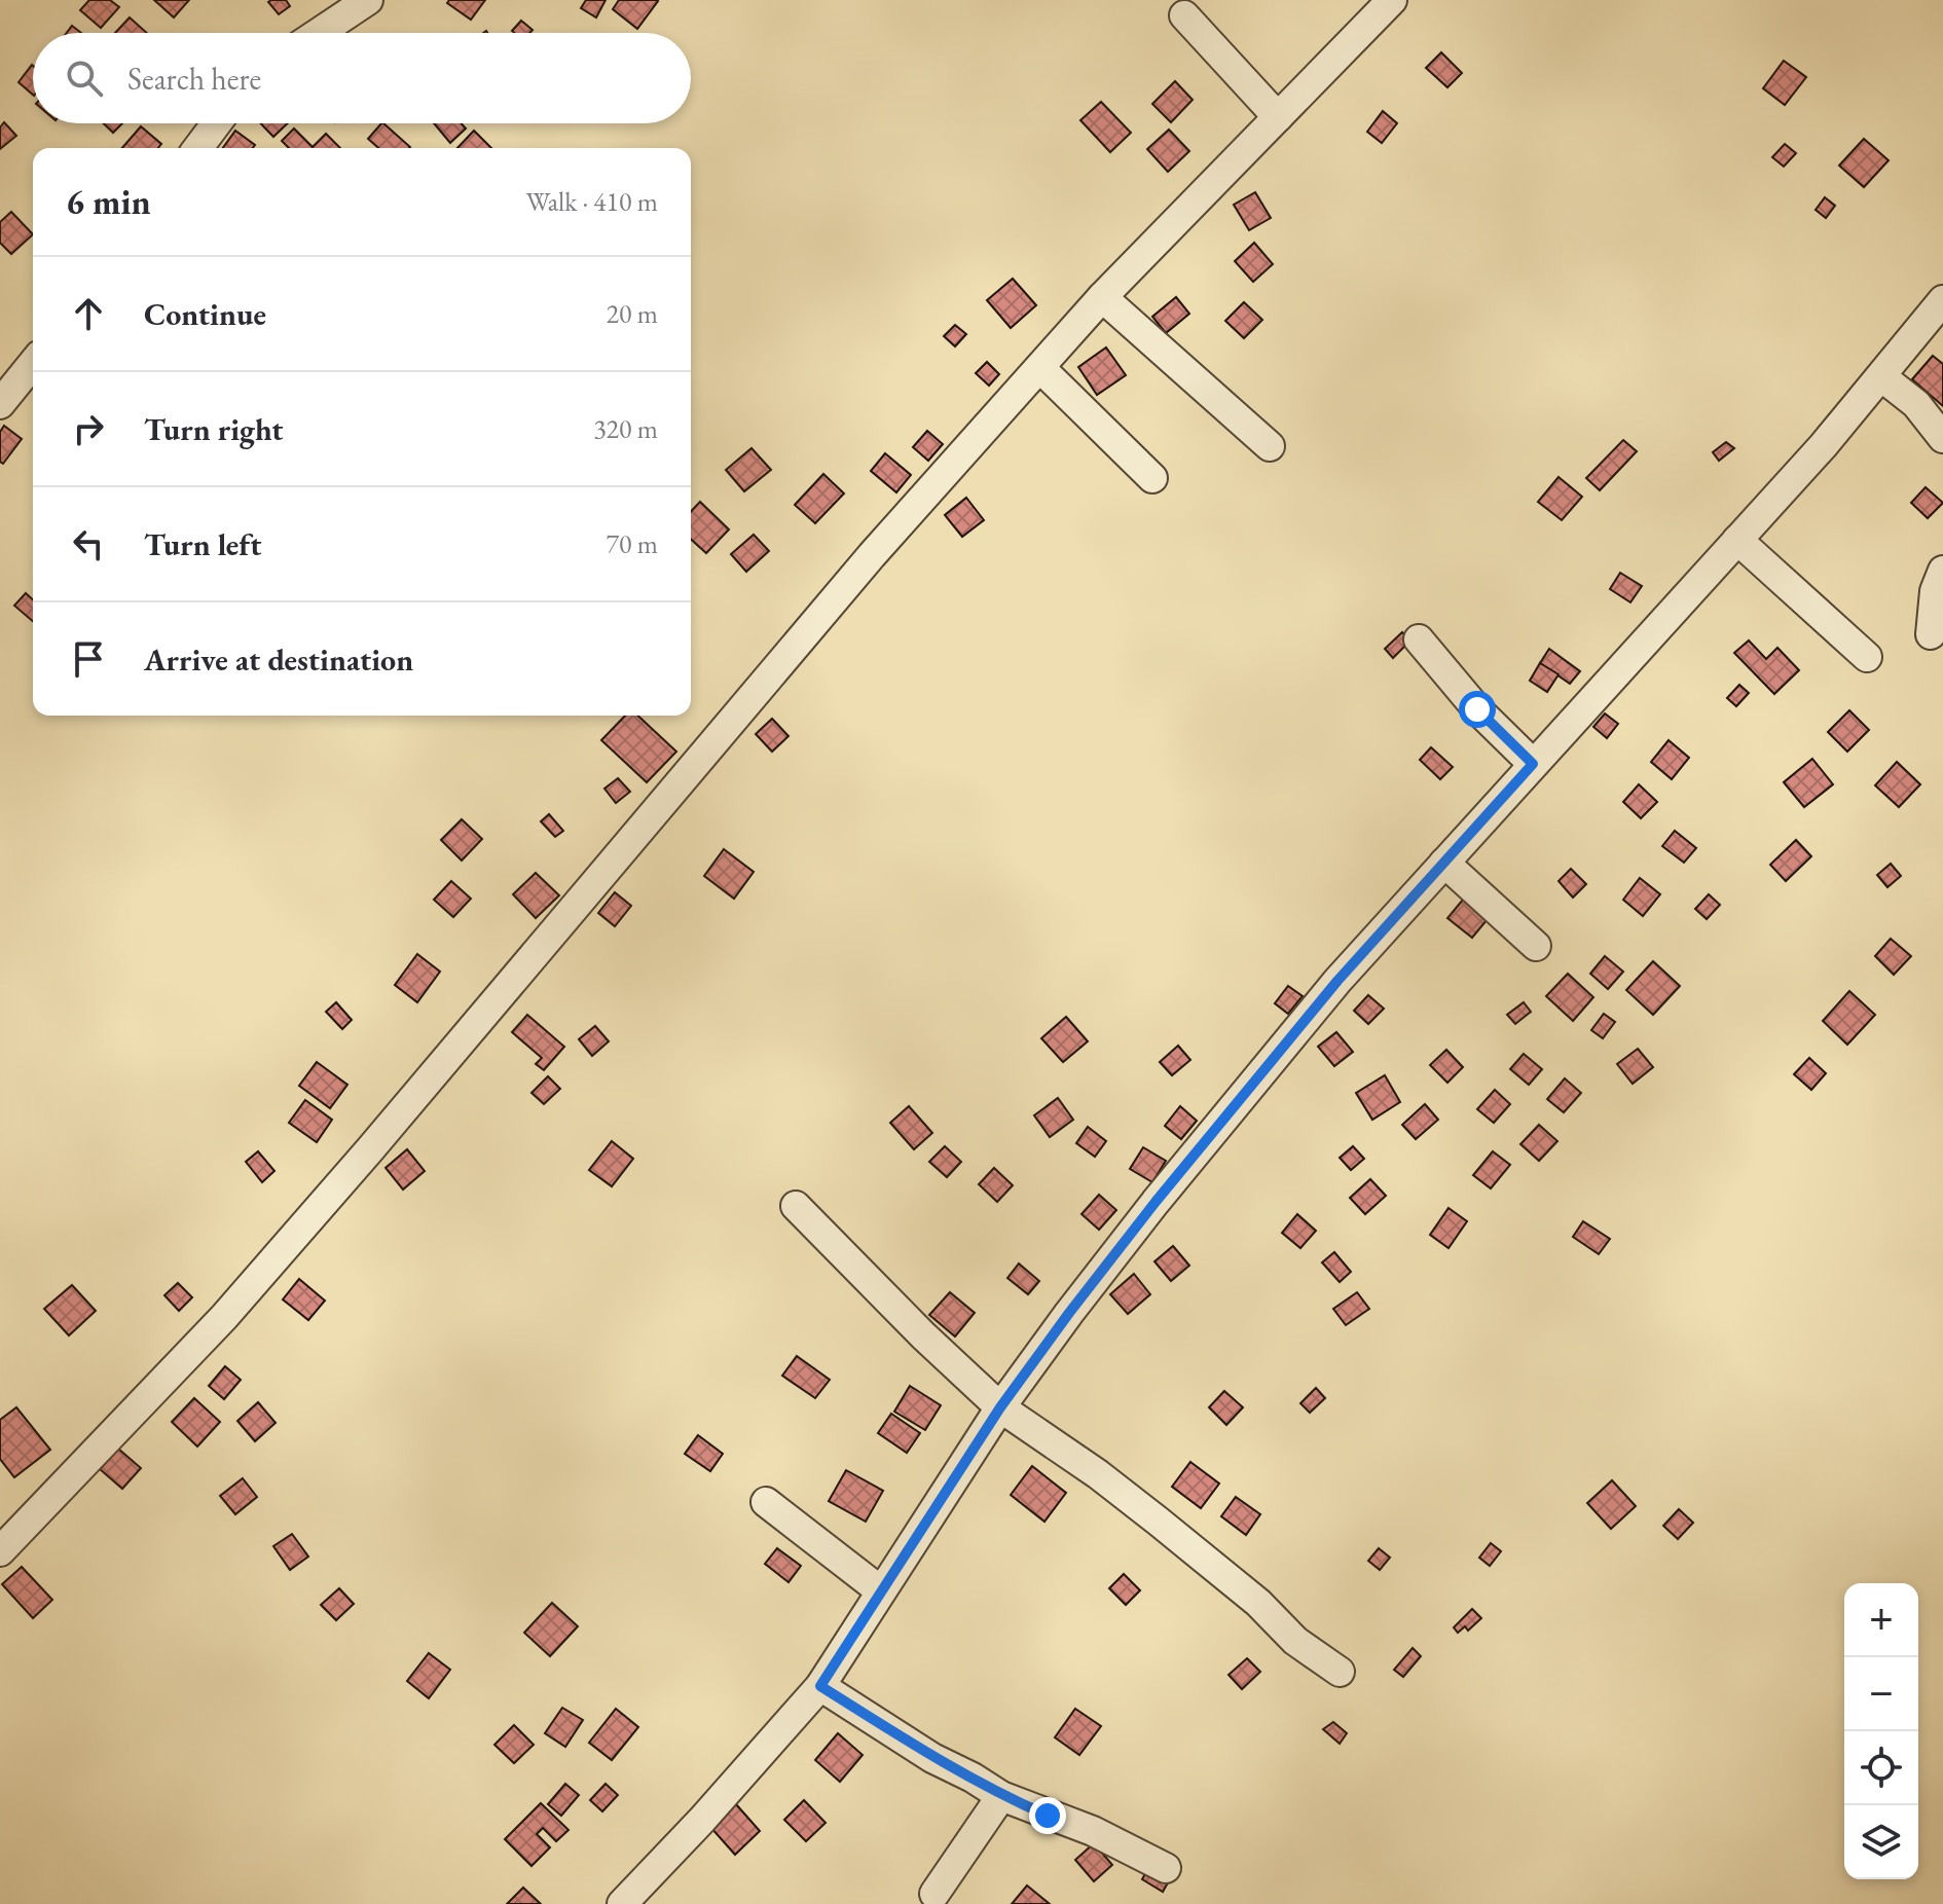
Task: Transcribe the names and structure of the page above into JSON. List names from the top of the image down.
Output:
{
  "page": {
    "search": "Search here",
    "heading": ["6 min", "Walk · 410 m"],
    "list": [
      ["Continue", "20 m"],
      ["Turn right", "320 m"],
      ["Turn left", "70 m"],
      "Arrive at destination"
    ],
    "map_buttons": ["+", "−"]
  }
}
